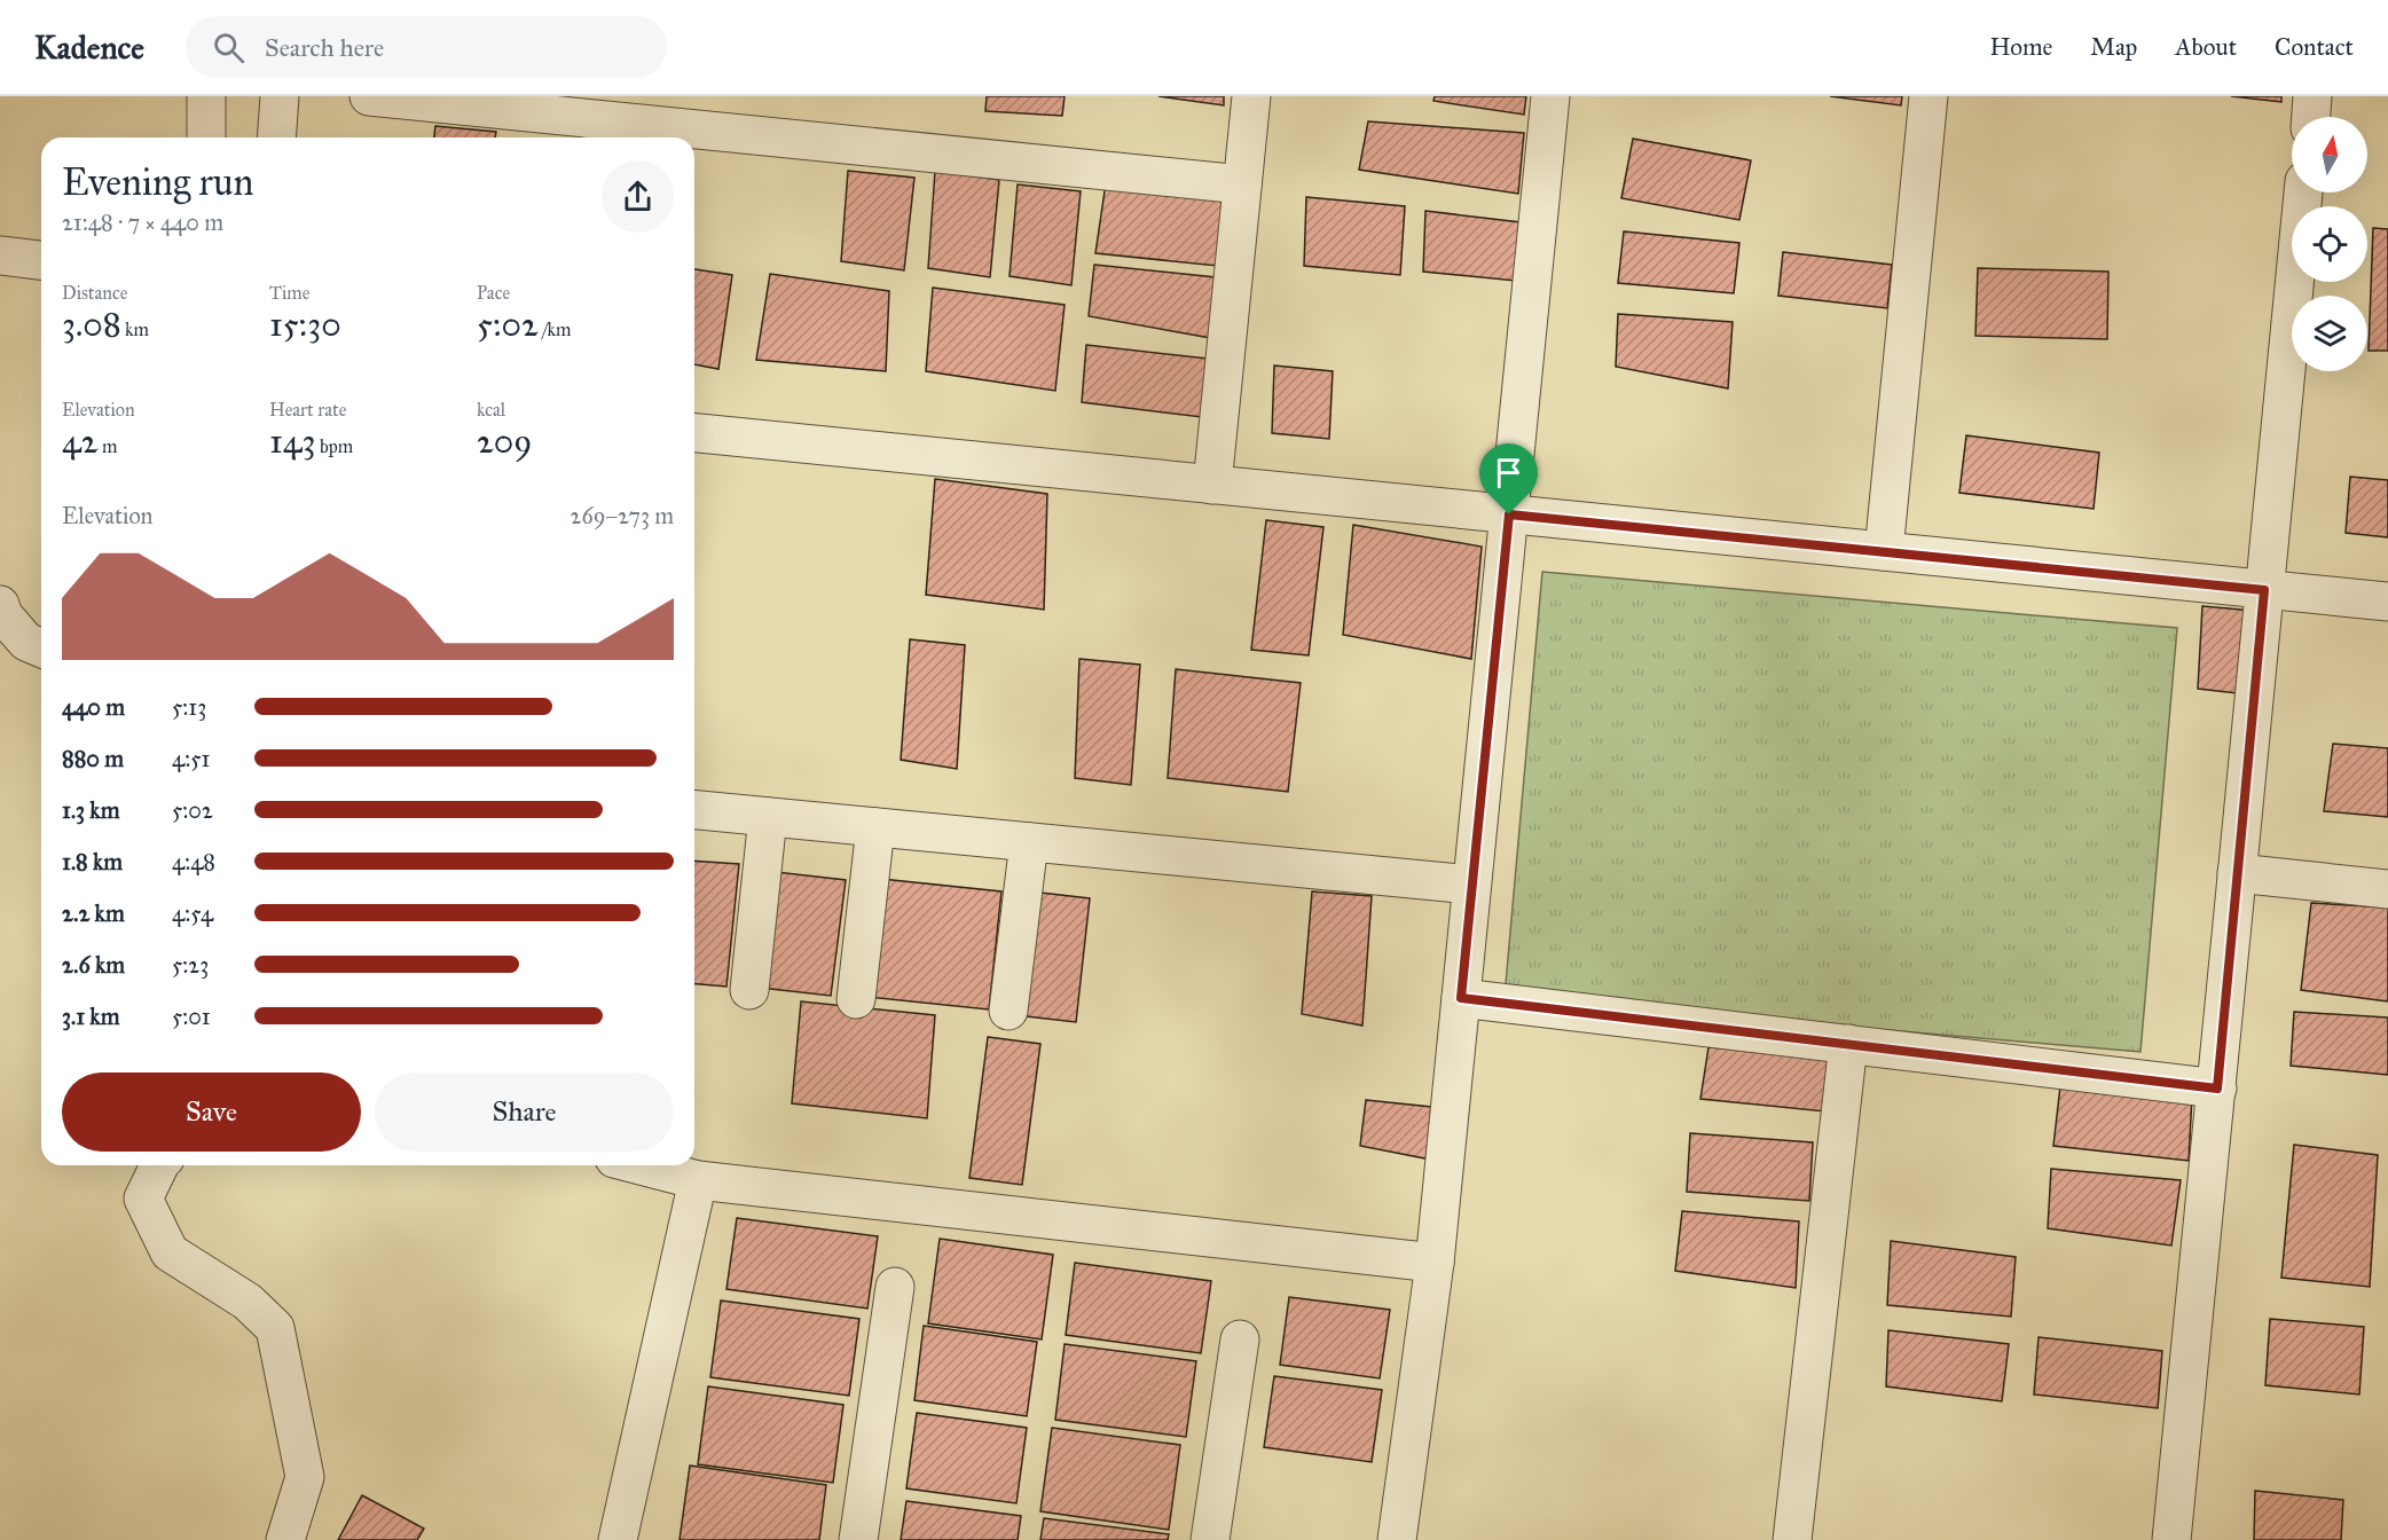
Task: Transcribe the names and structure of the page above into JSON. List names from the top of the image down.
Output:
{
  "north": "top",
  "page": {
    "header": "Kadence",
    "search": "Search here",
    "nav": [
      "Home",
      "Map",
      "About",
      "Contact"
    ],
    "heading": ["Evening run", "21:48 · 7 × 440 m"],
    "stats": [
      ["Distance", "3.08 km"],
      ["Time", "15:30"],
      ["Pace", "5:02 /km"],
      ["Elevation", "42 m"],
      ["Heart rate", "143 bpm"],
      ["kcal", "209"]
    ],
    "chart": ["Elevation", "269–273 m"],
    "list": [
      {
        "name": "440 m",
        "note": "5:13"
      },
      {
        "name": "880 m",
        "note": "4:51"
      },
      {
        "name": "1.3 km",
        "note": "5:02"
      },
      {
        "name": "1.8 km",
        "note": "4:48"
      },
      {
        "name": "2.2 km",
        "note": "4:54"
      },
      {
        "name": "2.6 km",
        "note": "5:23"
      },
      {
        "name": "3.1 km",
        "note": "5:01"
      }
    ],
    "buttons": ["Save", "Share"]
  }
}
